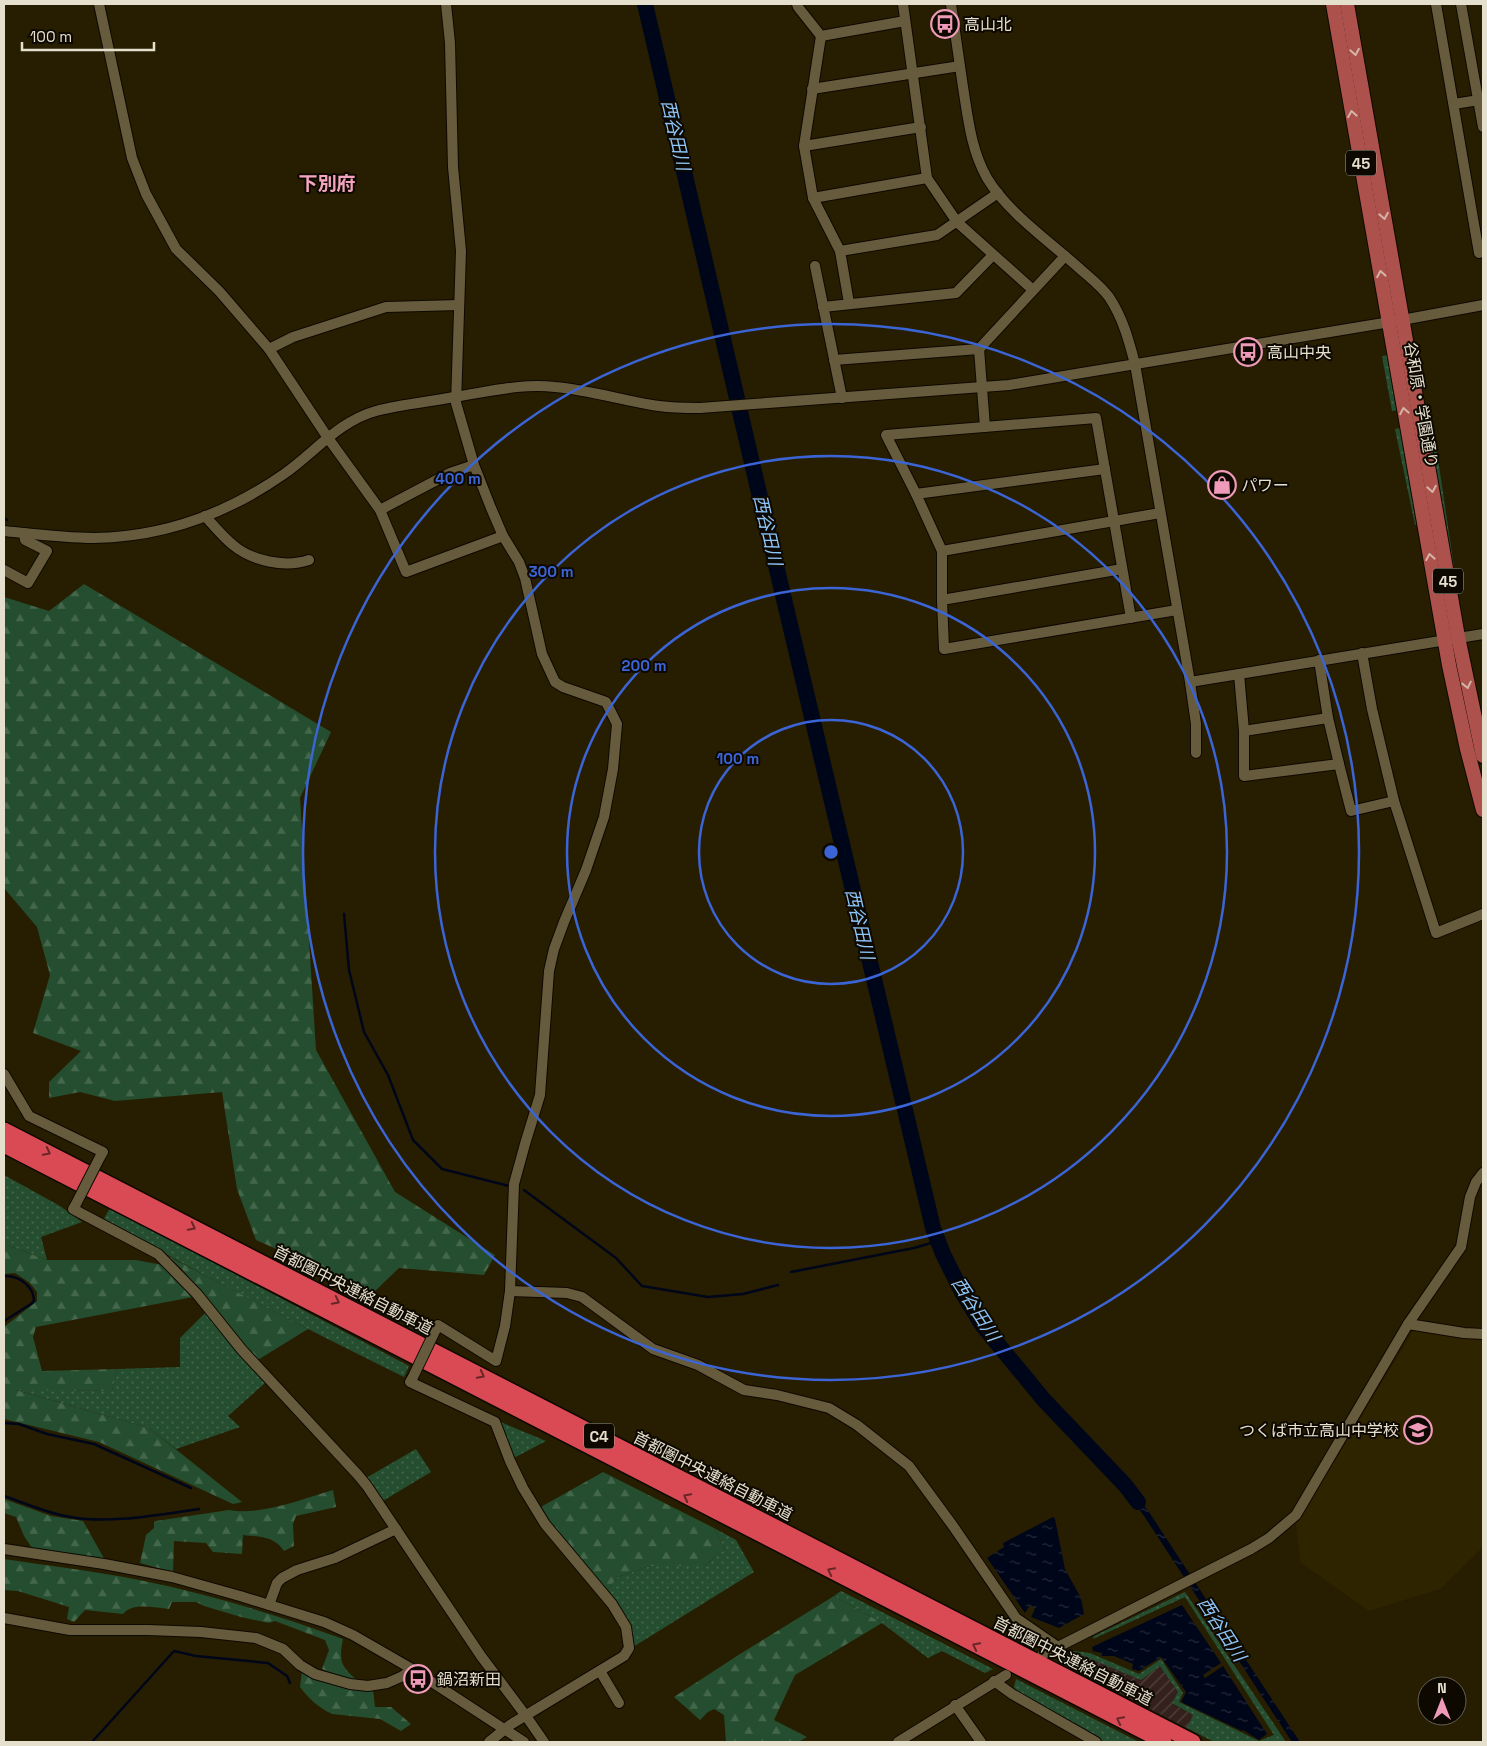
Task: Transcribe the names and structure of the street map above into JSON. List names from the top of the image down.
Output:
{
  "streets": {
    "highway": ["首都圏中央連絡自動車道", "C4"],
    "main road": ["45", "谷和原・学園通り"]
  },
  "districts": ["下別府"],
  "water": ["西谷田川"],
  "places": {
    "bus stop": ["高山北", "高山中央", "鍋沼新田"],
    "shop": ["パワー"],
    "school or university": ["つくば市立高山中学校"]
  },
  "scale_bar": "100 m",
  "north": "top",
  "rings": [
    "400 m",
    "300 m",
    "200 m",
    "100 m"
  ]
}
